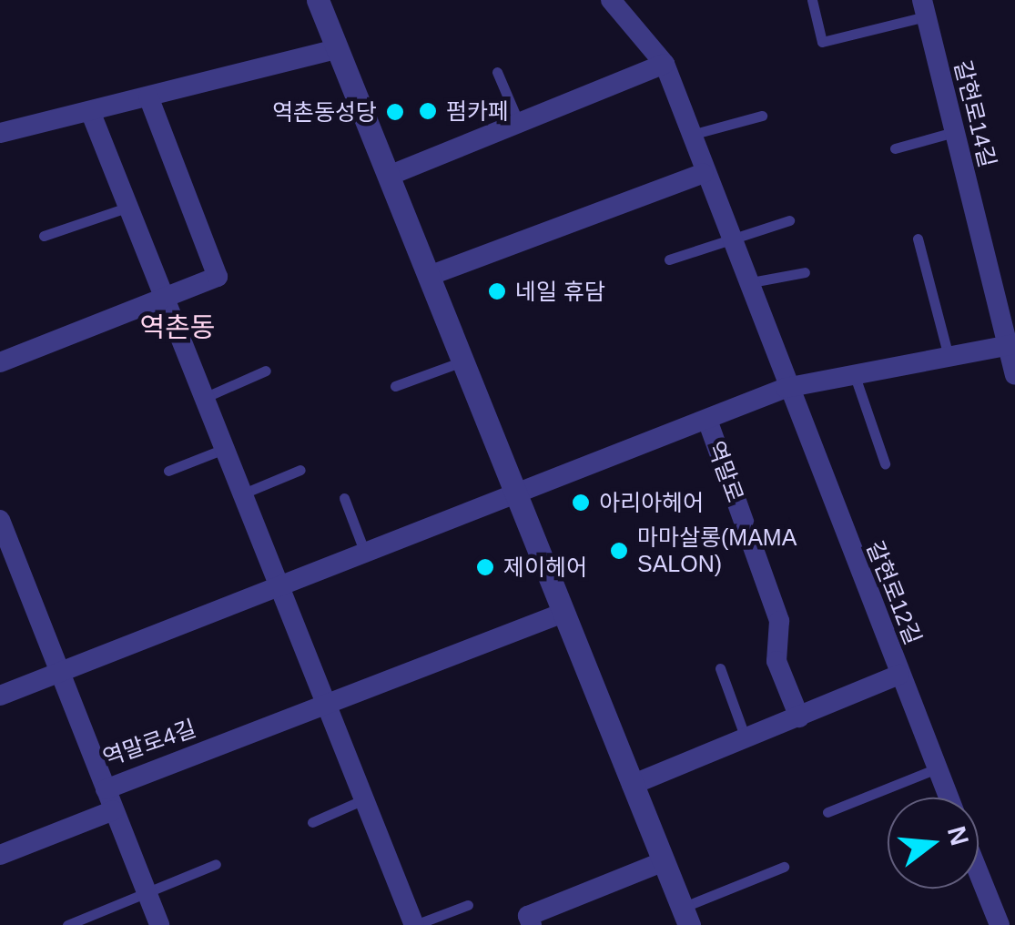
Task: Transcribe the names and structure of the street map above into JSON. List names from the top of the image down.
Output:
{
  "streets": {
    "street": [
      "갈현로14길",
      "역말로",
      "갈현로12길",
      "역말로4길"
    ]
  },
  "districts": ["역촌동"],
  "places": [
    "펌카페",
    "역촌동성당",
    "네일 휴담",
    "아리아헤어",
    "마마살롱(MAMA SALON)",
    "제이헤어"
  ],
  "north": "right"
}
